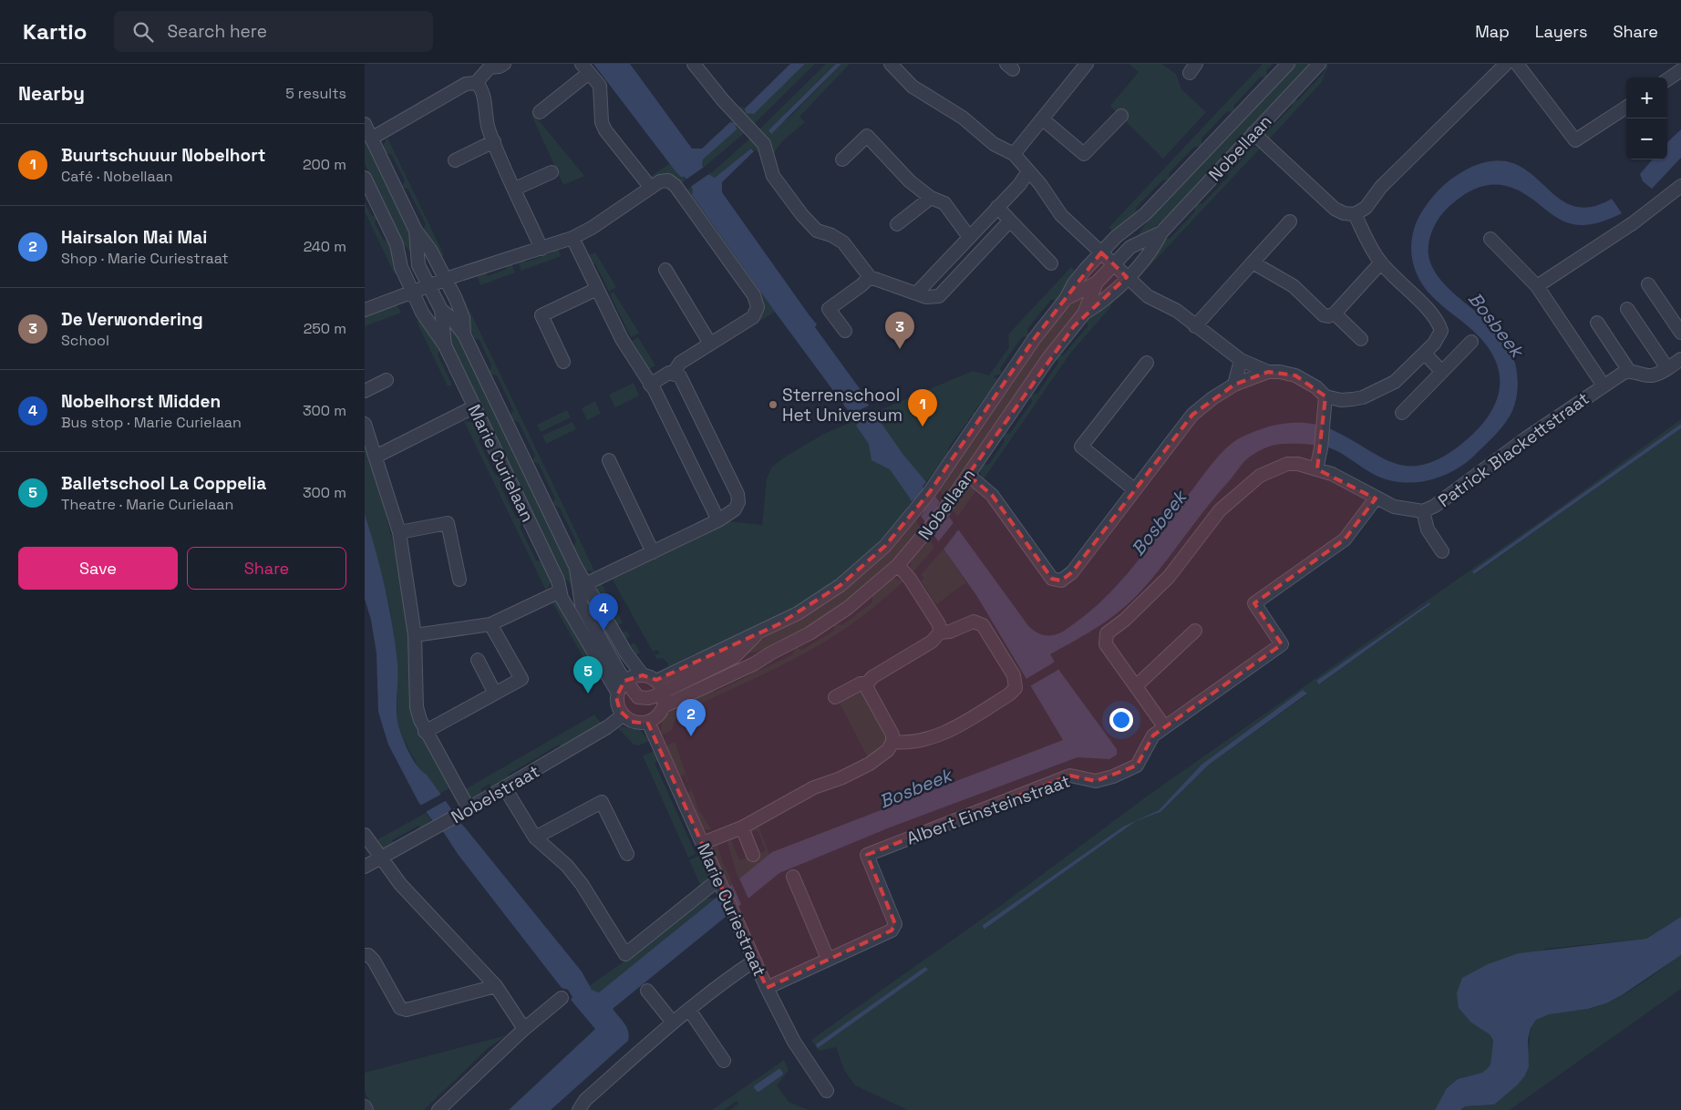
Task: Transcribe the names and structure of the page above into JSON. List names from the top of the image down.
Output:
{
  "streets": {
    "street": [
      "Nobellaan",
      "Patrick Blackettstraat",
      "Marie Curielaan",
      "Nobelstraat",
      "Albert Einsteinstraat",
      "Marie Curiestraat"
    ]
  },
  "crossings": [
    ["Nobellaan", "Marie Curielaan"],
    ["Nobellaan", "Marie Curiestraat"],
    ["Patrick Blackettstraat", "Albert Einsteinstraat"],
    ["Albert Einsteinstraat", "Marie Curiestraat"]
  ],
  "water": ["Bosbeek"],
  "places": ["Sterrenschool Het Universum"],
  "page": {
    "header": "Kartio",
    "search": "Search here",
    "nav": ["Map", "Layers", "Share"],
    "heading": ["Nearby", "5 results"],
    "map_buttons": ["+", "−"],
    "list": [
      {
        "mark": "1",
        "name": "Buurtschuuur Nobelhort",
        "note": "Café · Nobellaan",
        "value": "200 m"
      },
      {
        "mark": "2",
        "name": "Hairsalon Mai Mai",
        "note": "Shop · Marie Curiestraat",
        "value": "240 m"
      },
      {
        "mark": "3",
        "name": "De Verwondering",
        "note": "School",
        "value": "250 m"
      },
      {
        "mark": "4",
        "name": "Nobelhorst Midden",
        "note": "Bus stop · Marie Curielaan",
        "value": "300 m"
      },
      {
        "mark": "5",
        "name": "Balletschool La Coppelia",
        "note": "Theatre · Marie Curielaan",
        "value": "300 m"
      }
    ],
    "pins": [
      "3",
      "1",
      "4",
      "5",
      "2"
    ],
    "buttons": ["Save", "Share"]
  }
}
